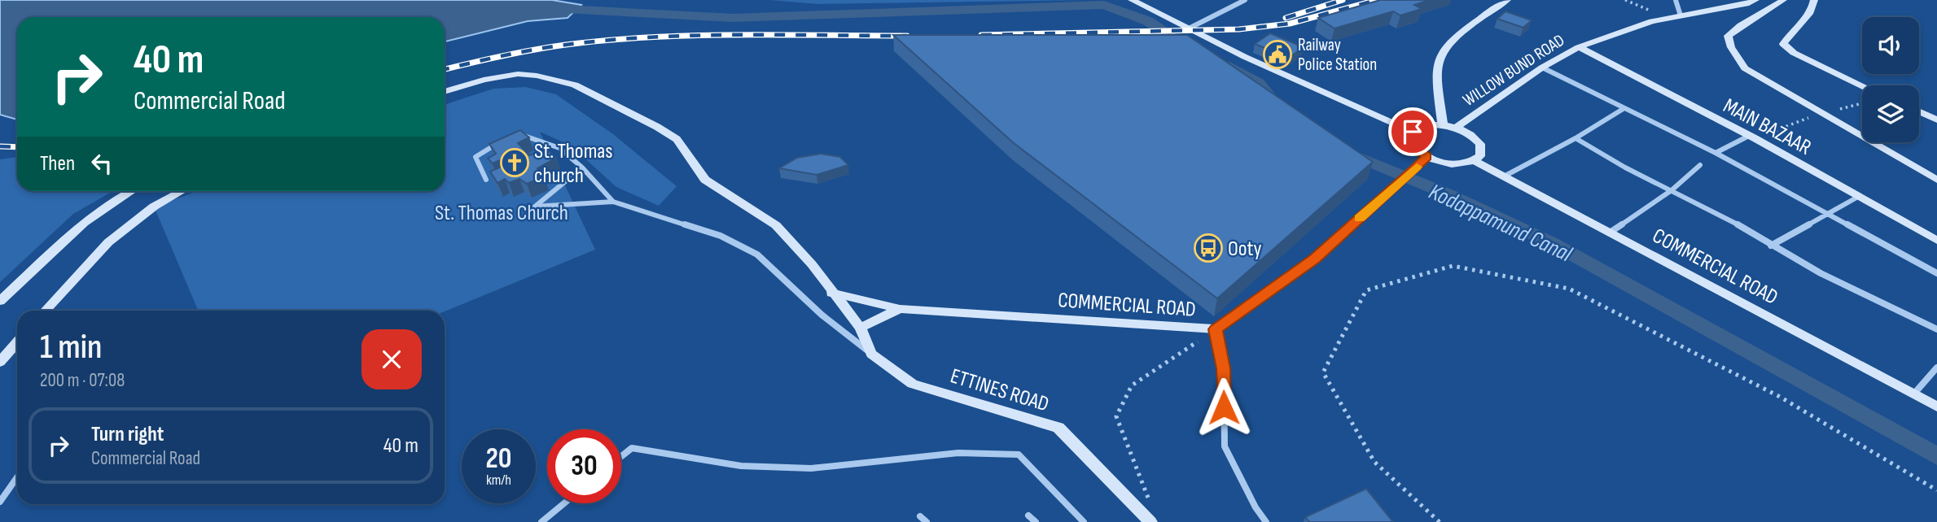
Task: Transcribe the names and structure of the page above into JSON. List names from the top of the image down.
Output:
{
  "streets": {
    "street": [
      "WILLOW BUND ROAD",
      "MAIN BAZAAR",
      "COMMERCIAL ROAD",
      "ETTINES ROAD"
    ]
  },
  "crossings": [
    ["WILLOW BUND ROAD", "MAIN BAZAAR"]
  ],
  "water": ["Kodappamund Canal"],
  "parks": ["St. Thomas Church"],
  "places": {
    "public building": ["Railway Police Station"],
    "church": ["St. Thomas church"],
    "bus stop": ["Ooty"]
  },
  "page": {
    "turn": ["40 m", "Commercial Road"],
    "then": "Then",
    "heading": ["1 min", "200 m · 07:08"],
    "list": [
      {
        "name": "Turn right",
        "note": "Commercial Road",
        "value": "40 m"
      }
    ],
    "speed": "20 km/h",
    "limit": "30"
  }
}
